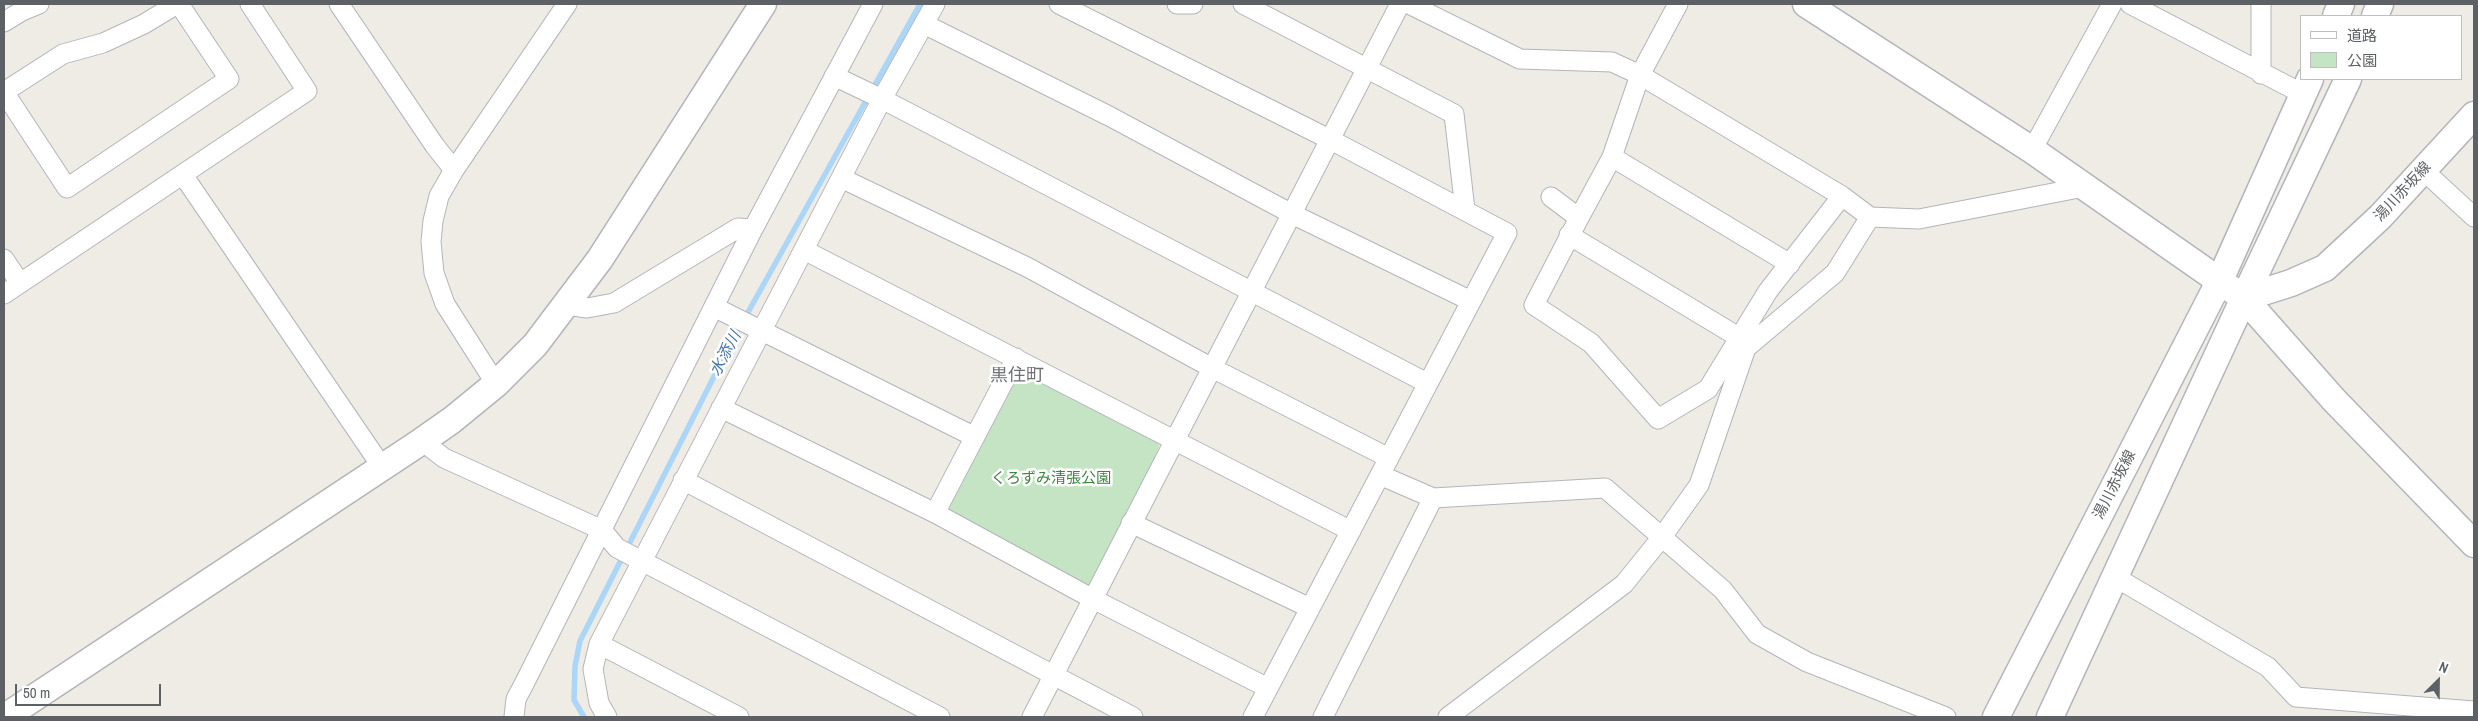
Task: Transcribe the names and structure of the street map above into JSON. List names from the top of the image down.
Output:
{
  "streets": {
    "street": ["湯川赤坂線"]
  },
  "districts": ["黒住町"],
  "water": ["水添川"],
  "parks": ["くろずみ清張公園"],
  "legend": ["道路", "公園"],
  "scale_bar": "50 m",
  "north": "top right"
}
